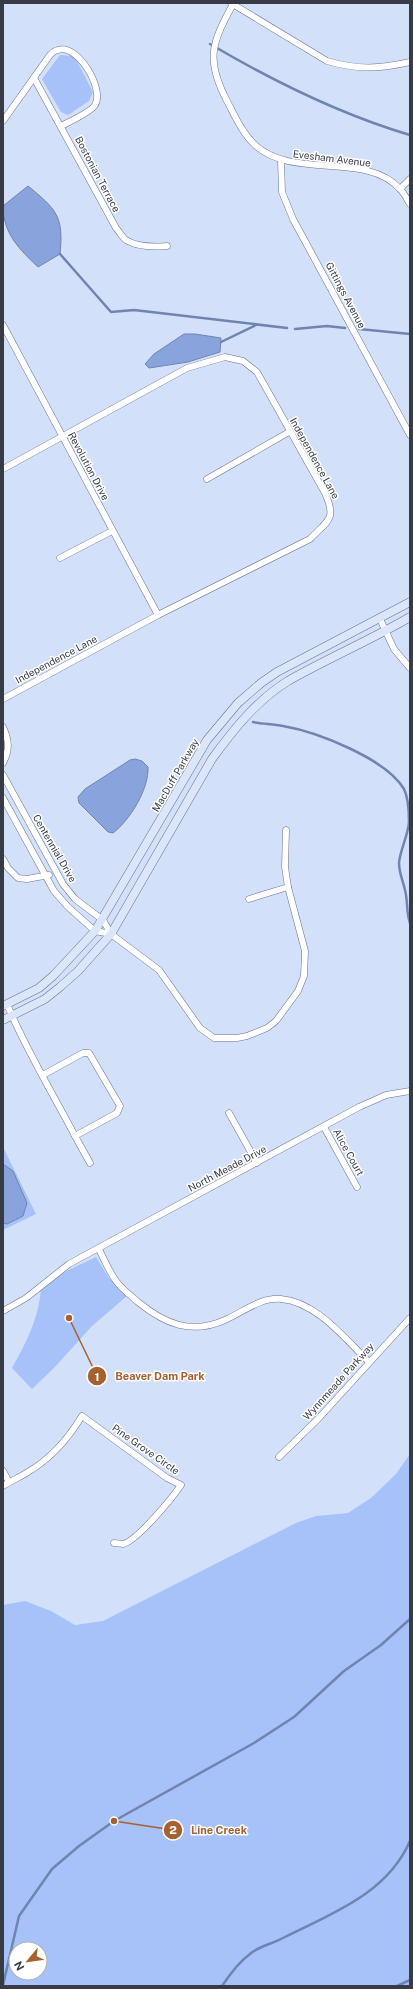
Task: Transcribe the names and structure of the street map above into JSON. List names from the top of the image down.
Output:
{
  "streets": {
    "street": [
      "Evesham Avenue",
      "Bostonian Terrace",
      "Gittings Avenue",
      "Independence Lane",
      "Revolution Drive",
      "MacDuff Parkway",
      "Centennial Drive",
      "Alice Court",
      "North Meade Drive",
      "Wynnmeade Parkway",
      "Pine Grove Circle"
    ]
  },
  "crossings": [
    ["Evesham Avenue", "Gittings Avenue"],
    ["Independence Lane", "Revolution Drive"],
    ["MacDuff Parkway", "Centennial Drive"],
    ["Alice Court", "North Meade Drive"]
  ],
  "places": ["Beaver Dam Park", "Line Creek"],
  "north": "bottom left"
}
